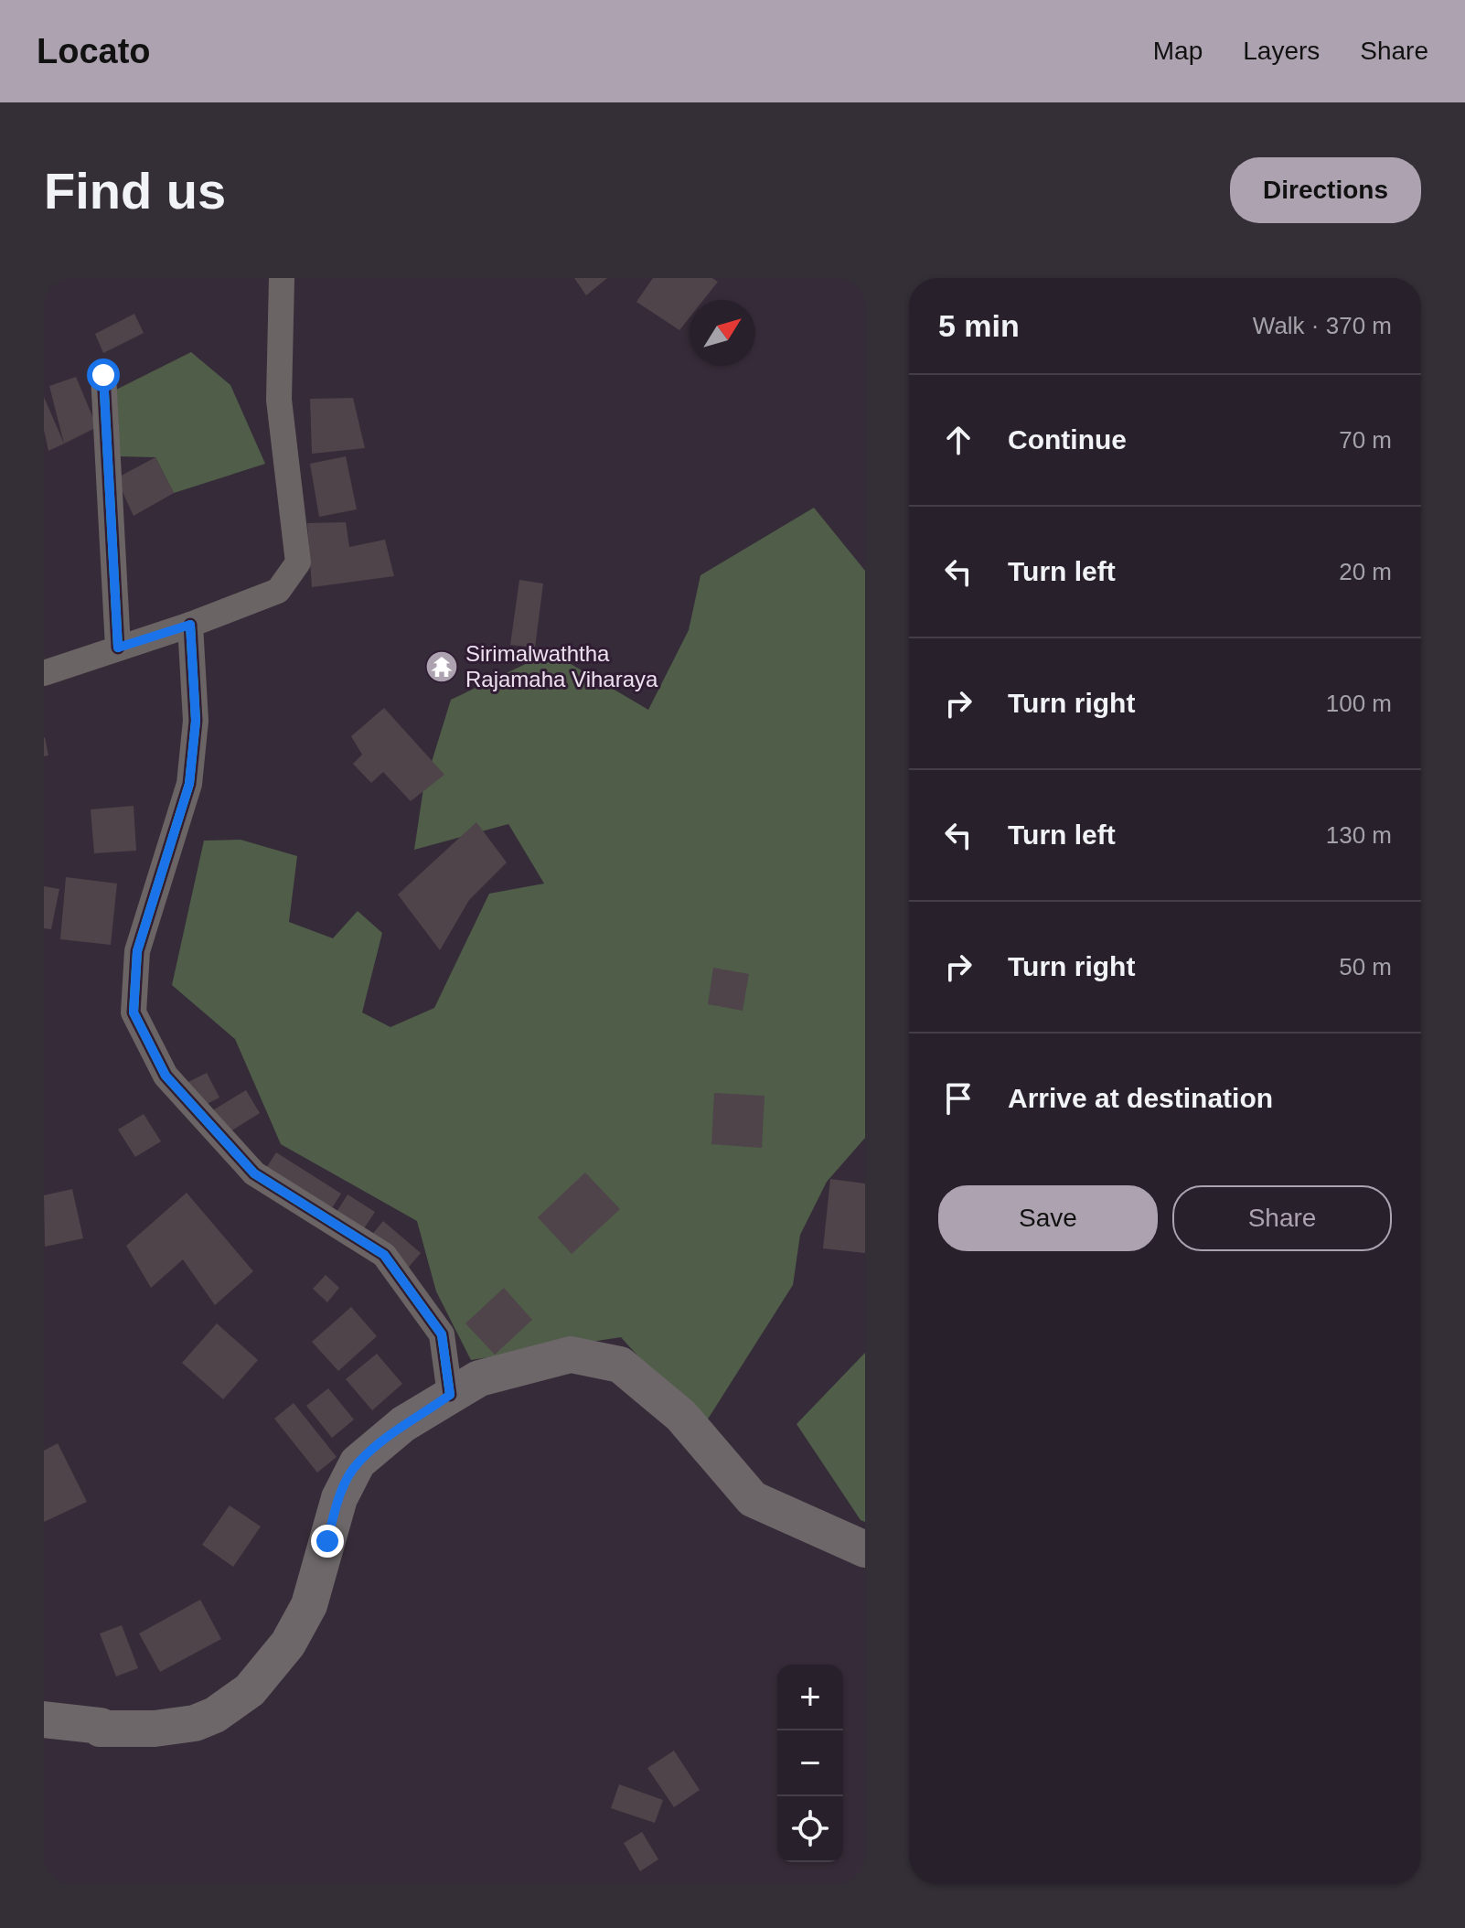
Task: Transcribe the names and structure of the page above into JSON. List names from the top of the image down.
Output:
{
  "places": {
    "temple": ["Sirimalwaththa Rajamaha Viharaya"]
  },
  "north": "top right",
  "page": {
    "header": "Locato",
    "nav": ["Map", "Layers", "Share"],
    "buttons": [
      "Directions",
      ["Save", "Share"]
    ],
    "title": "Find us",
    "heading": ["5 min", "Walk · 370 m"],
    "list": [
      ["Continue", "70 m"],
      ["Turn left", "20 m"],
      ["Turn right", "100 m"],
      ["Turn left", "130 m"],
      ["Turn right", "50 m"],
      "Arrive at destination"
    ],
    "map_buttons": ["+", "−"]
  }
}
